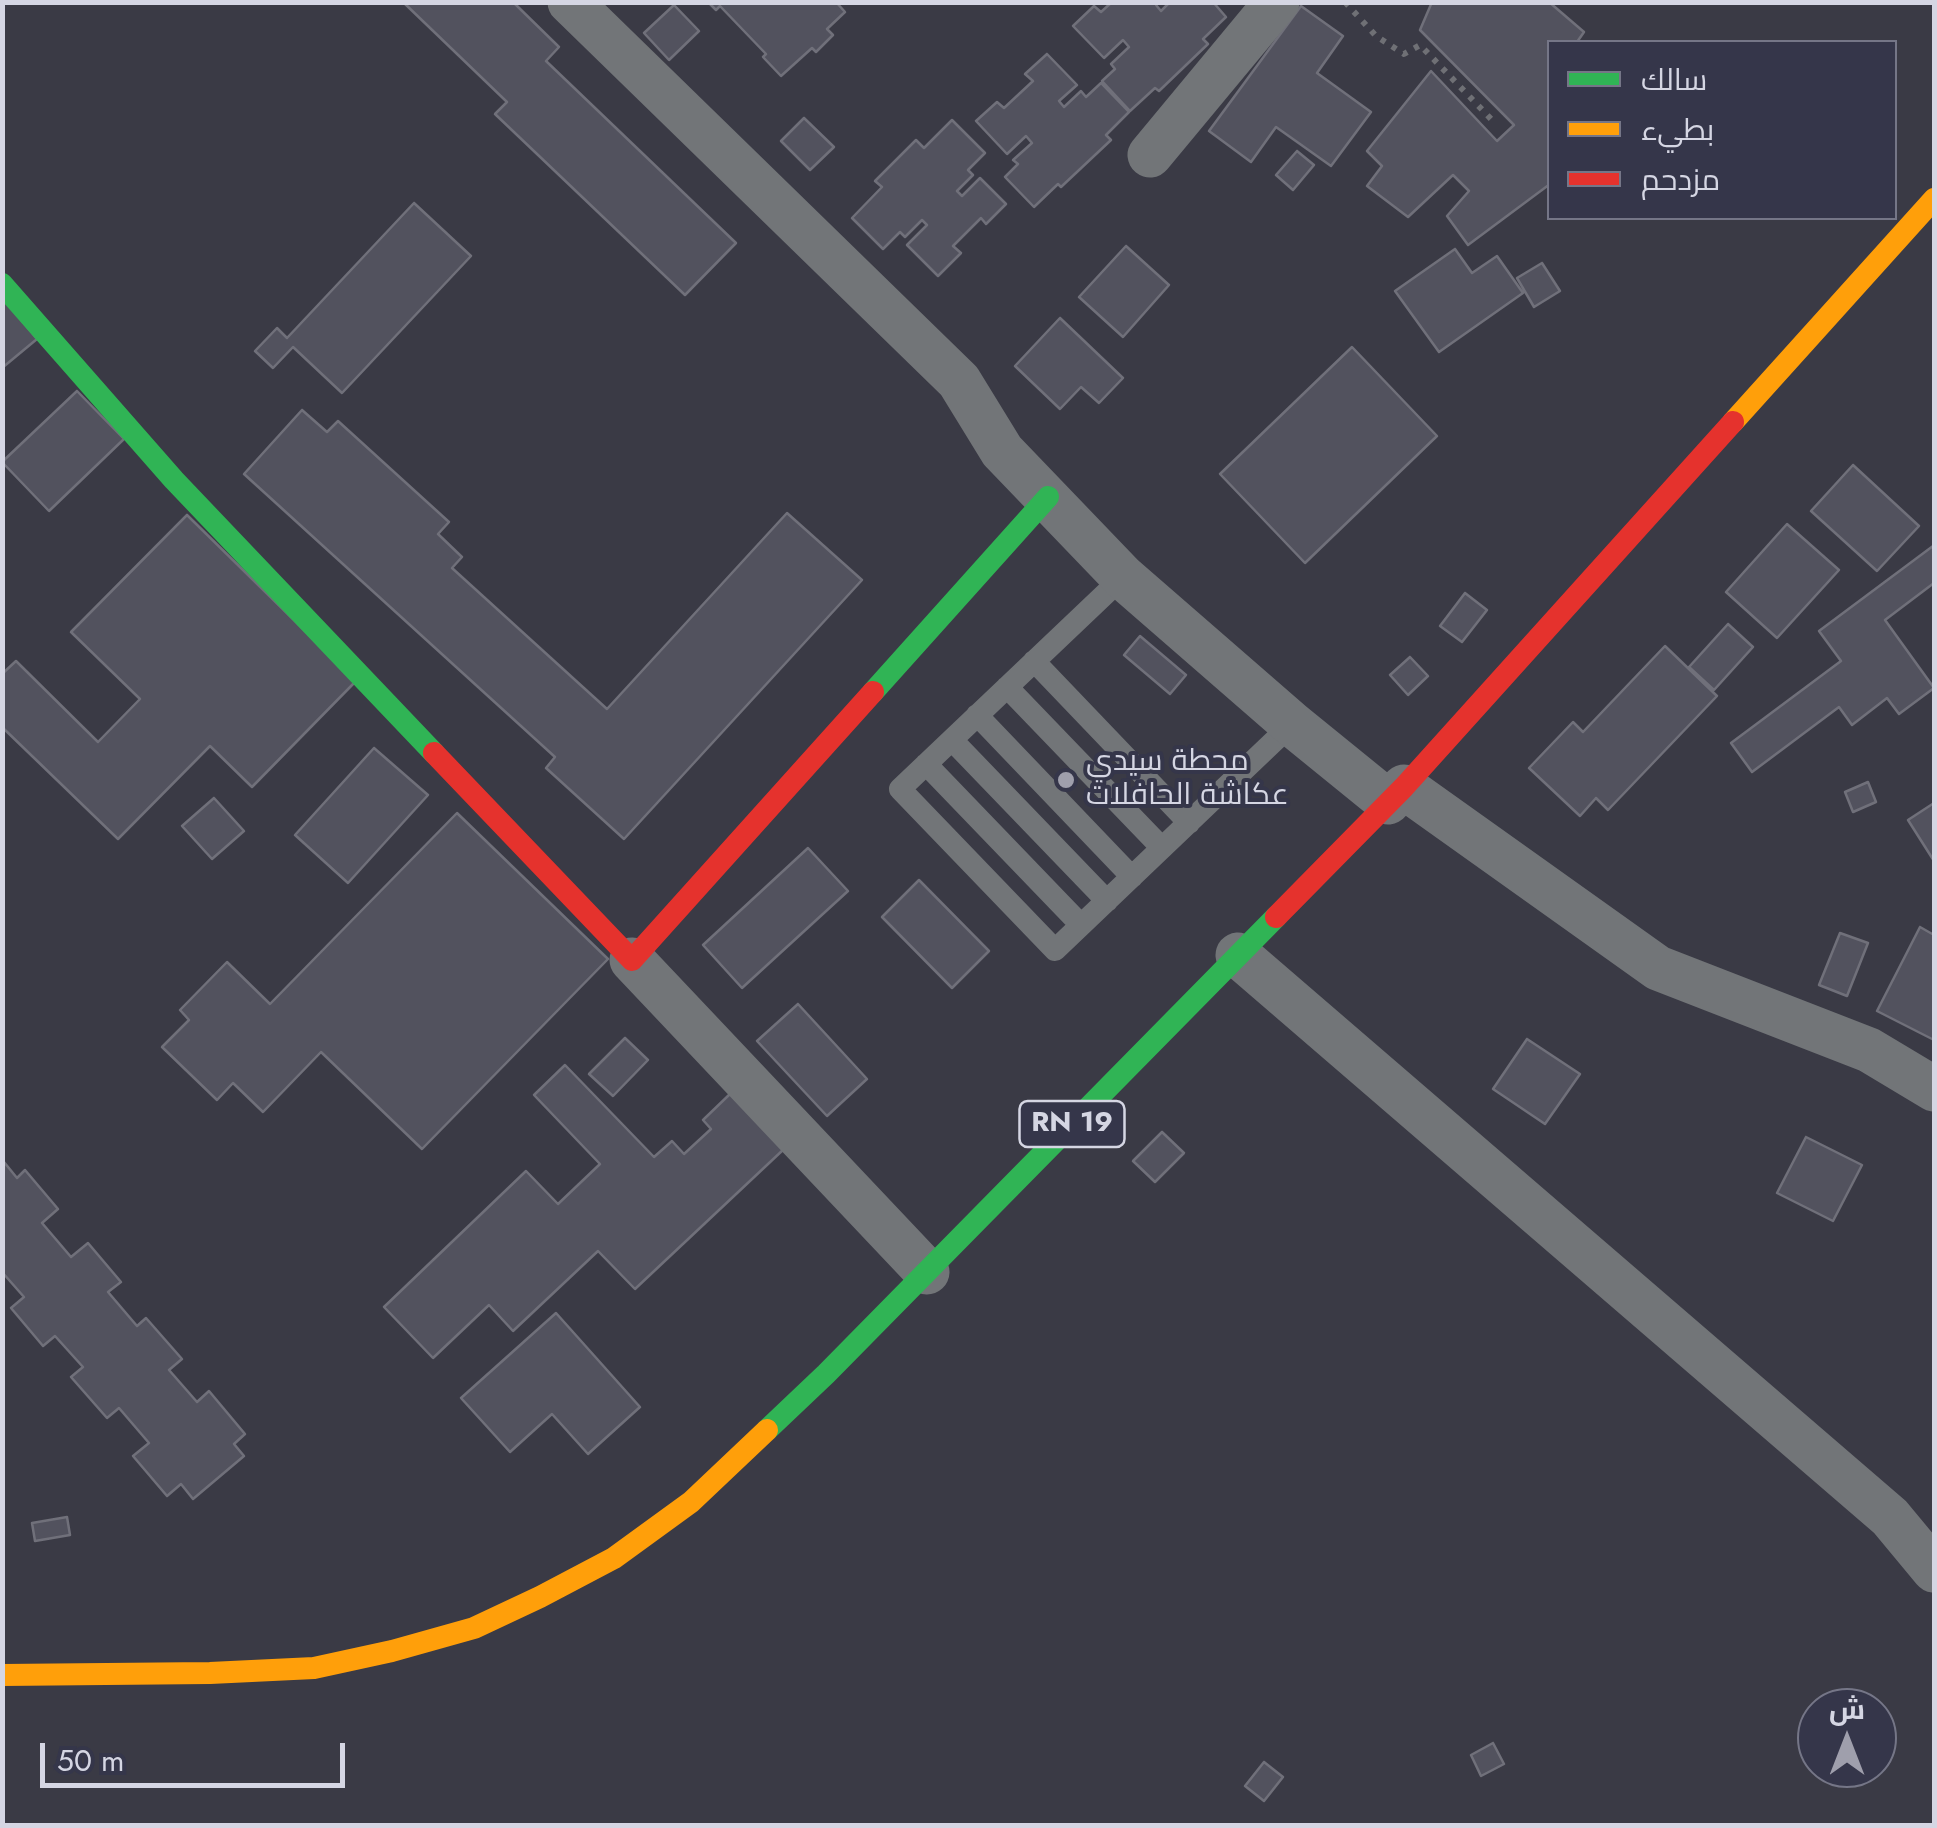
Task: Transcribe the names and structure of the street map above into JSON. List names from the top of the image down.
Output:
{
  "streets": {
    "main road": ["RN 19"]
  },
  "places": ["محطة سيدي عكاشة الحافلات"],
  "legend": ["سالك", "بطيء", "مزدحم"],
  "scale_bar": "50 m",
  "north": "top"
}
